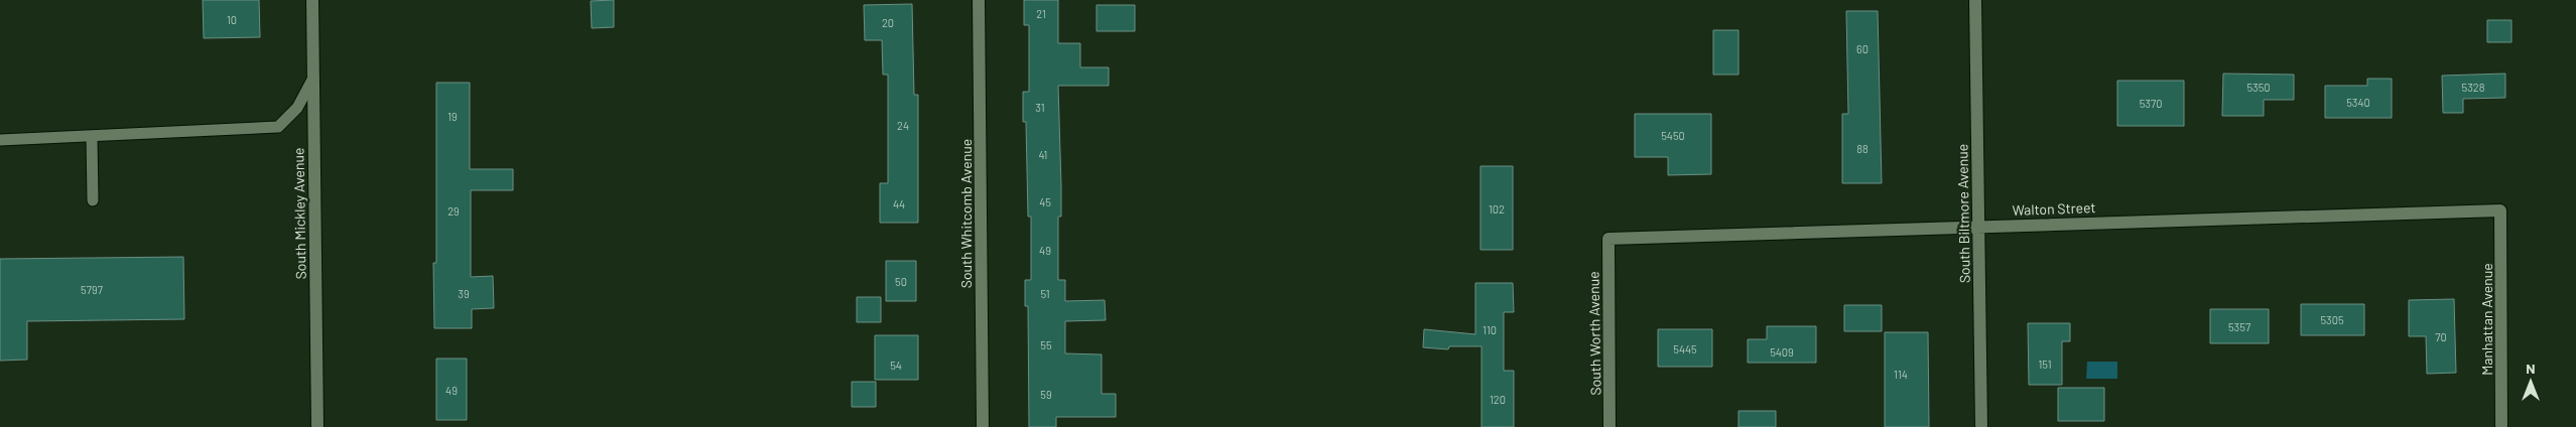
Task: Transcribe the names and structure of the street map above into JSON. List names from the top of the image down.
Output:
{
  "streets": {
    "street": [
      "Walton Street",
      "South Mickley Avenue",
      "South Whitcomb Avenue",
      "South Biltmore Avenue",
      "Manhattan Avenue",
      "South Worth Avenue"
    ]
  },
  "crossings": [
    ["Walton Street", "South Biltmore Avenue"],
    ["Walton Street", "Manhattan Avenue"],
    ["Walton Street", "South Worth Avenue"]
  ],
  "house_numbers": [
    "21",
    "10",
    "20",
    "60",
    "5350",
    "5328",
    "5340",
    "5370",
    "31",
    "19",
    "24",
    "5450",
    "88",
    "41",
    "45",
    "44",
    "102",
    "29",
    "49",
    "50",
    "5797",
    "39",
    "51",
    "5305",
    "5357",
    "110",
    "70",
    "55",
    "5445",
    "5409",
    "151",
    "54",
    "114",
    "49",
    "59",
    "120"
  ],
  "north": "top"
}
